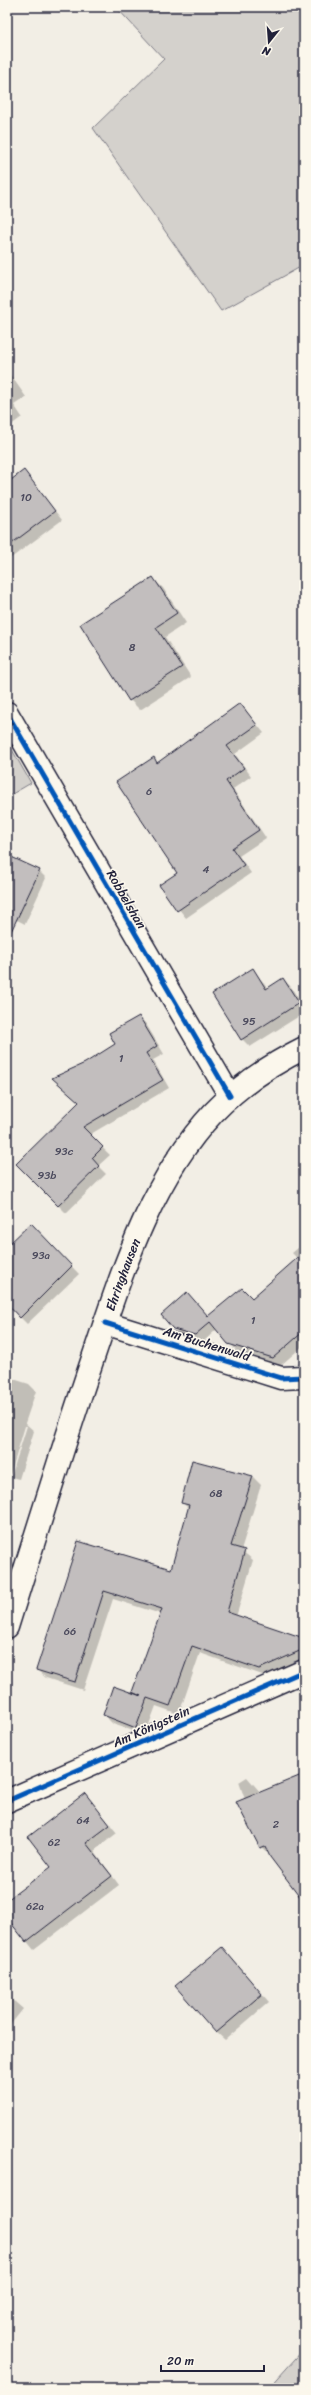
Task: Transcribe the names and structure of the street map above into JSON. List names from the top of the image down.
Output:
{
  "streets": {
    "street": [
      "Robbelshan",
      "Ehringhausen",
      "Am Buchenwald",
      "Am Königstein"
    ]
  },
  "crossings": [
    ["Robbelshan", "Ehringhausen"],
    ["Ehringhausen", "Am Buchenwald"]
  ],
  "house_numbers": [
    "10",
    "8",
    "6",
    "4",
    "95",
    "1",
    "93c",
    "93b",
    "93a",
    "1",
    "68",
    "66",
    "64",
    "2",
    "62",
    "62a"
  ],
  "scale_bar": "20 m",
  "north": "bottom"
}
